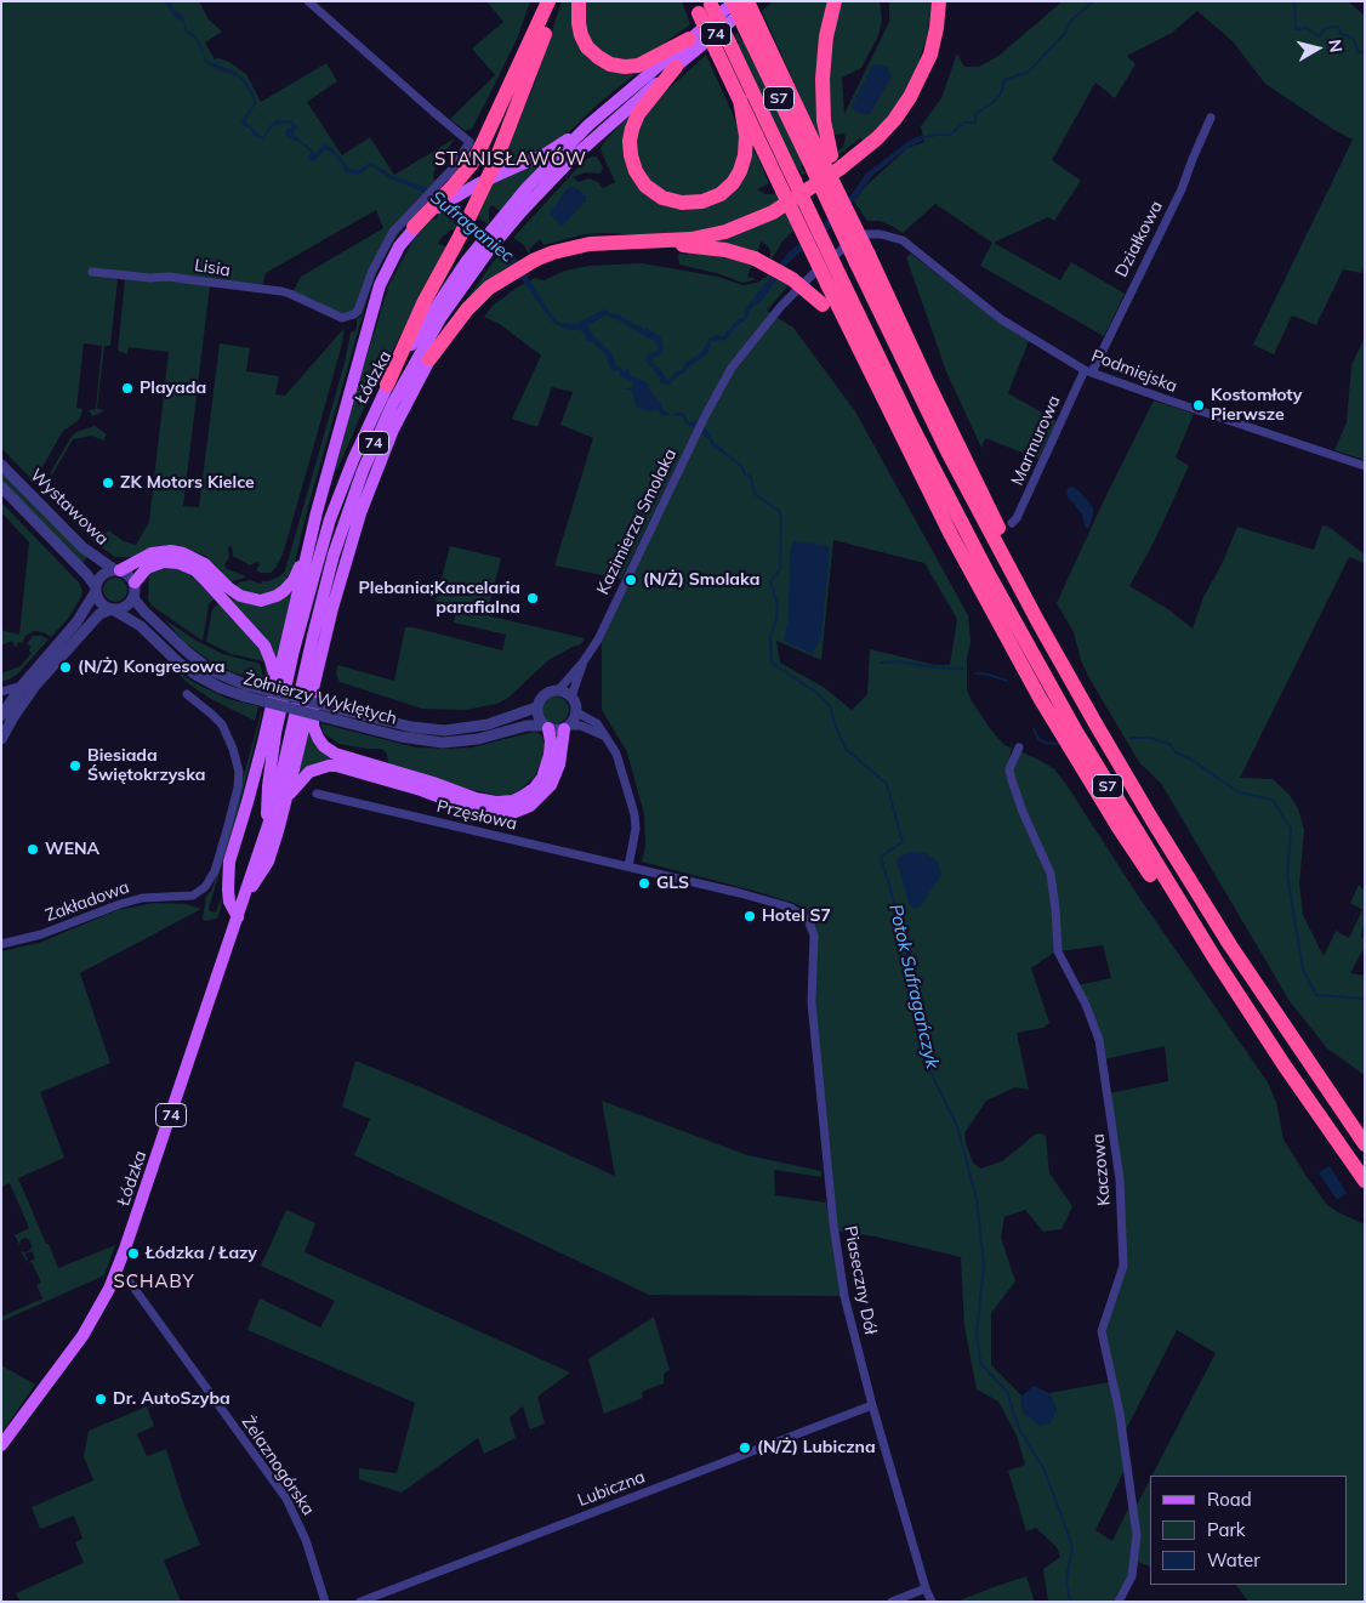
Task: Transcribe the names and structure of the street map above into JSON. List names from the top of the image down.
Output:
{
  "streets": {
    "highway": ["S7"],
    "main road": ["74", "Łódzka"],
    "street": [
      "Działkowa",
      "Lisia",
      "Podmiejska",
      "Marmurowa",
      "Wystawowa",
      "Kazimierza Smolaka",
      "Żołnierzy Wyklętych",
      "Przęsłowa",
      "Zakładowa",
      "Kaczowa",
      "Piaseczny Dół",
      "Żelaznogórska",
      "Lubiczna"
    ]
  },
  "crossings": [
    ["74", "S7"],
    ["74", "Łódzka"],
    ["Działkowa", "Podmiejska"],
    ["Działkowa", "Marmurowa"],
    ["Podmiejska", "Marmurowa"],
    ["Podmiejska", "Kazimierza Smolaka"],
    ["Łódzka", "Żelaznogórska"],
    ["Wystawowa", "Żołnierzy Wyklętych"],
    ["Kazimierza Smolaka", "Żołnierzy Wyklętych"],
    ["Przęsłowa", "Piaseczny Dół"],
    ["Piaseczny Dół", "Lubiczna"]
  ],
  "districts": ["STANISŁAWÓW", "SCHABY"],
  "water": ["Sufraganiec", "Potok Sufragańczyk"],
  "places": [
    "Playada",
    "Kostomłoty Pierwsze",
    "ZK Motors Kielce",
    "(N/Ż) Smolaka",
    "Plebania;Kancelaria parafialna",
    "(N/Ż) Kongresowa",
    "Biesiada Świętokrzyska",
    "WENA",
    "GLS",
    "Hotel S7",
    "Łódzka / Łazy",
    "Dr. AutoSzyba",
    "(N/Ż) Lubiczna"
  ],
  "legend": ["Road", "Park", "Water"],
  "north": "right"
}
